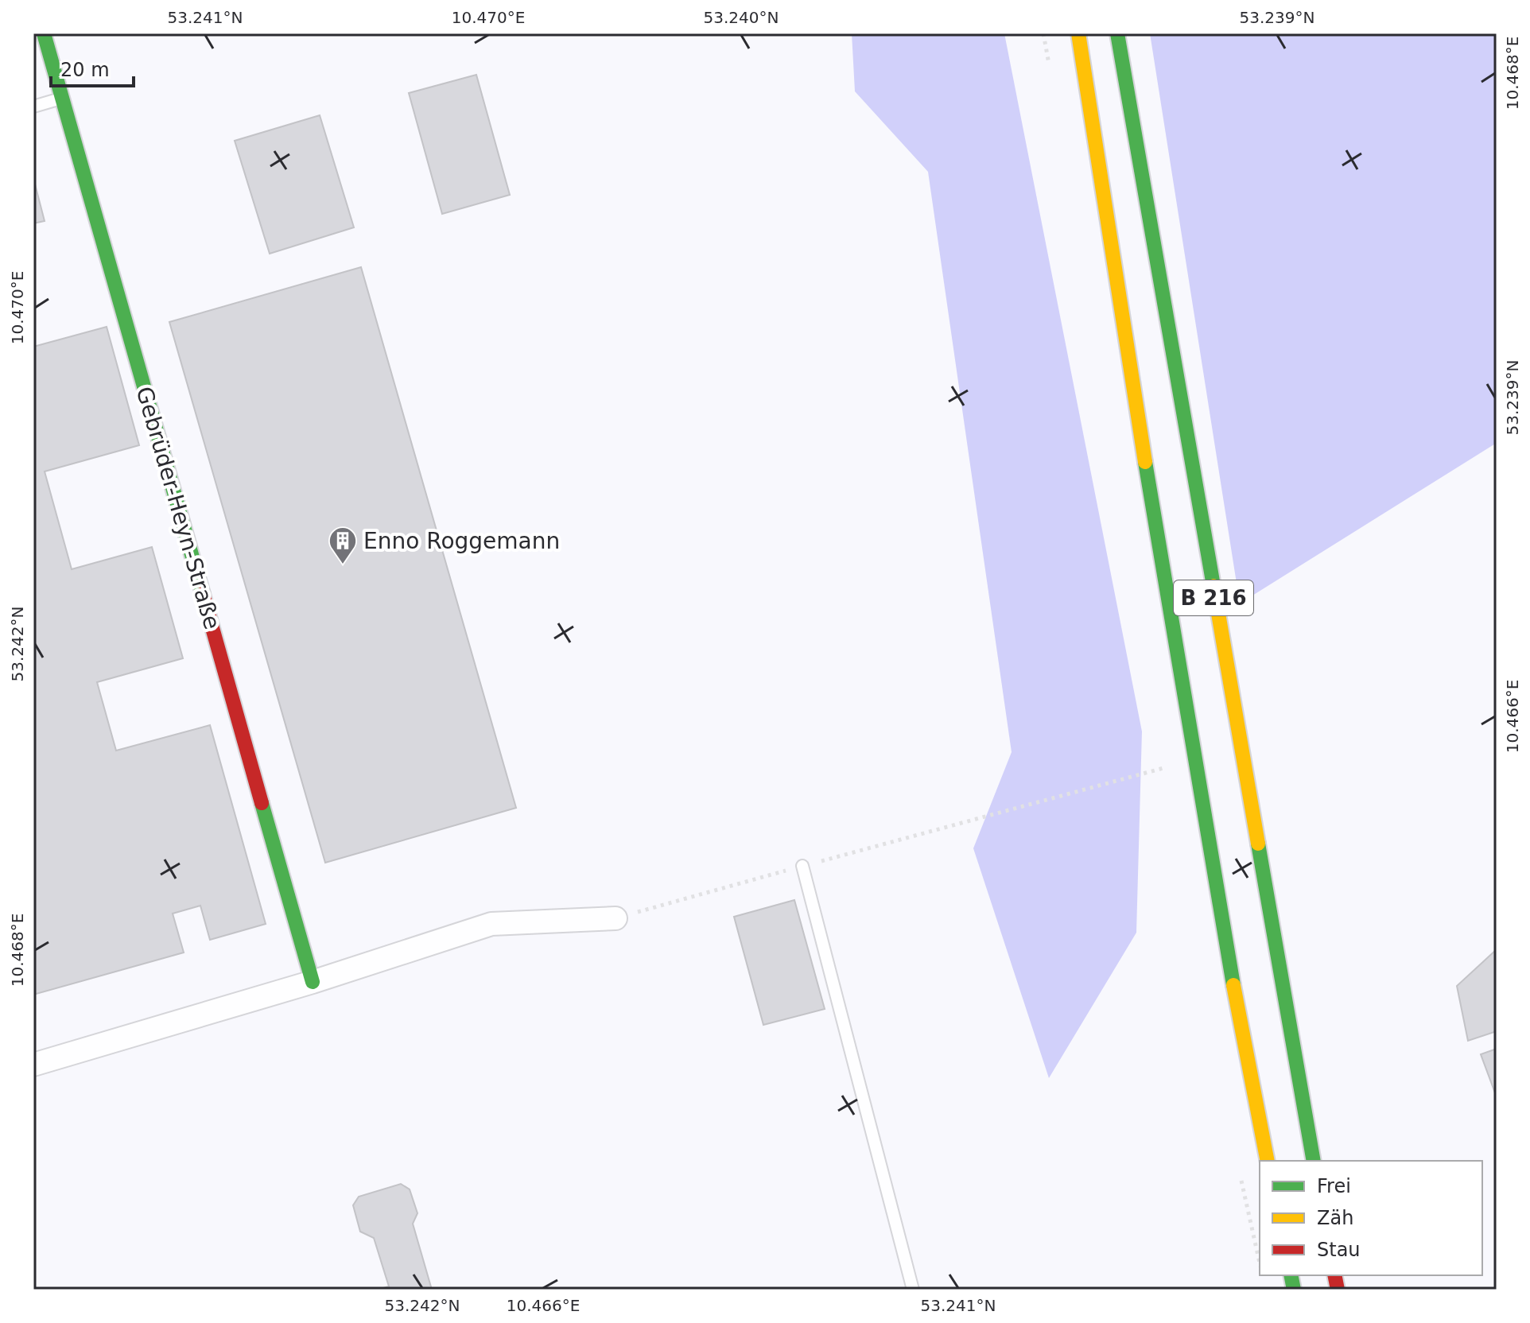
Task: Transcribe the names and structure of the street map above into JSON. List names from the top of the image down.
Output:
{
  "streets": {
    "main road": ["Gebrüder-Heyn-Straße", "B 216"]
  },
  "places": {
    "building": ["Enno Roggemann"]
  },
  "legend": ["Frei", "Zäh", "Stau"],
  "scale_bar": "20 m",
  "coordinates": [
    "53.241°N",
    "10.470°E",
    "53.240°N",
    "53.239°N",
    "10.468°E",
    "53.242°N",
    "10.466°E"
  ]
}
